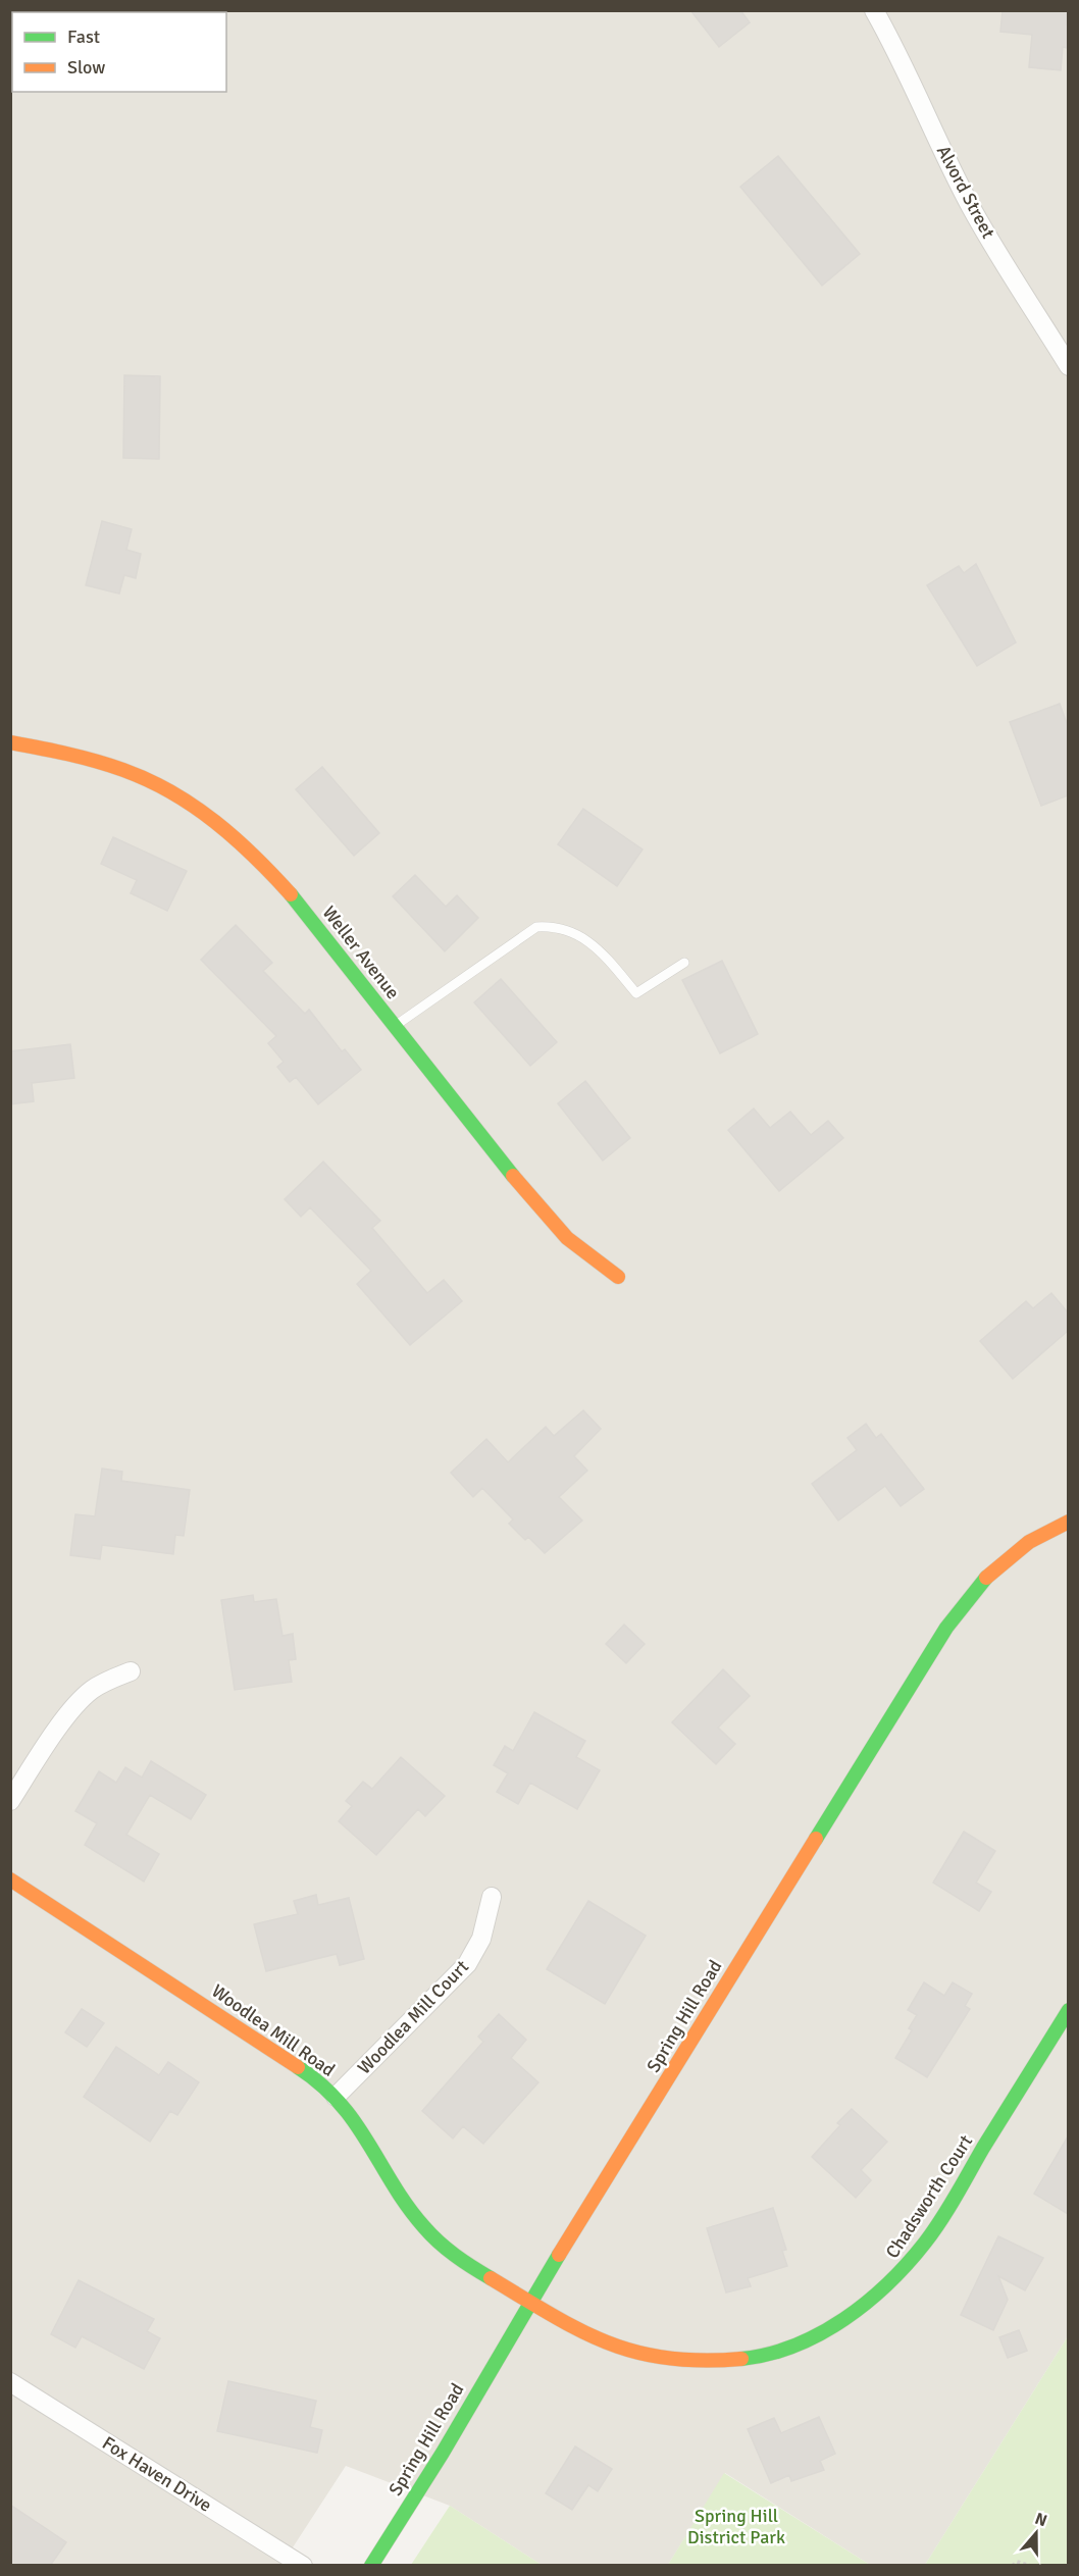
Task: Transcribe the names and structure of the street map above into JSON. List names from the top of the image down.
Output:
{
  "streets": {
    "street": [
      "Alvord Street",
      "Weller Avenue",
      "Spring Hill Road",
      "Woodlea Mill Court",
      "Woodlea Mill Road",
      "Chadsworth Court",
      "Fox Haven Drive"
    ]
  },
  "crossings": [
    ["Spring Hill Road", "Woodlea Mill Road"],
    ["Spring Hill Road", "Chadsworth Court"],
    ["Woodlea Mill Court", "Woodlea Mill Road"],
    ["Woodlea Mill Road", "Chadsworth Court"]
  ],
  "parks": ["Spring Hill District Park"],
  "legend": ["Fast", "Slow"],
  "north": "top"
}
